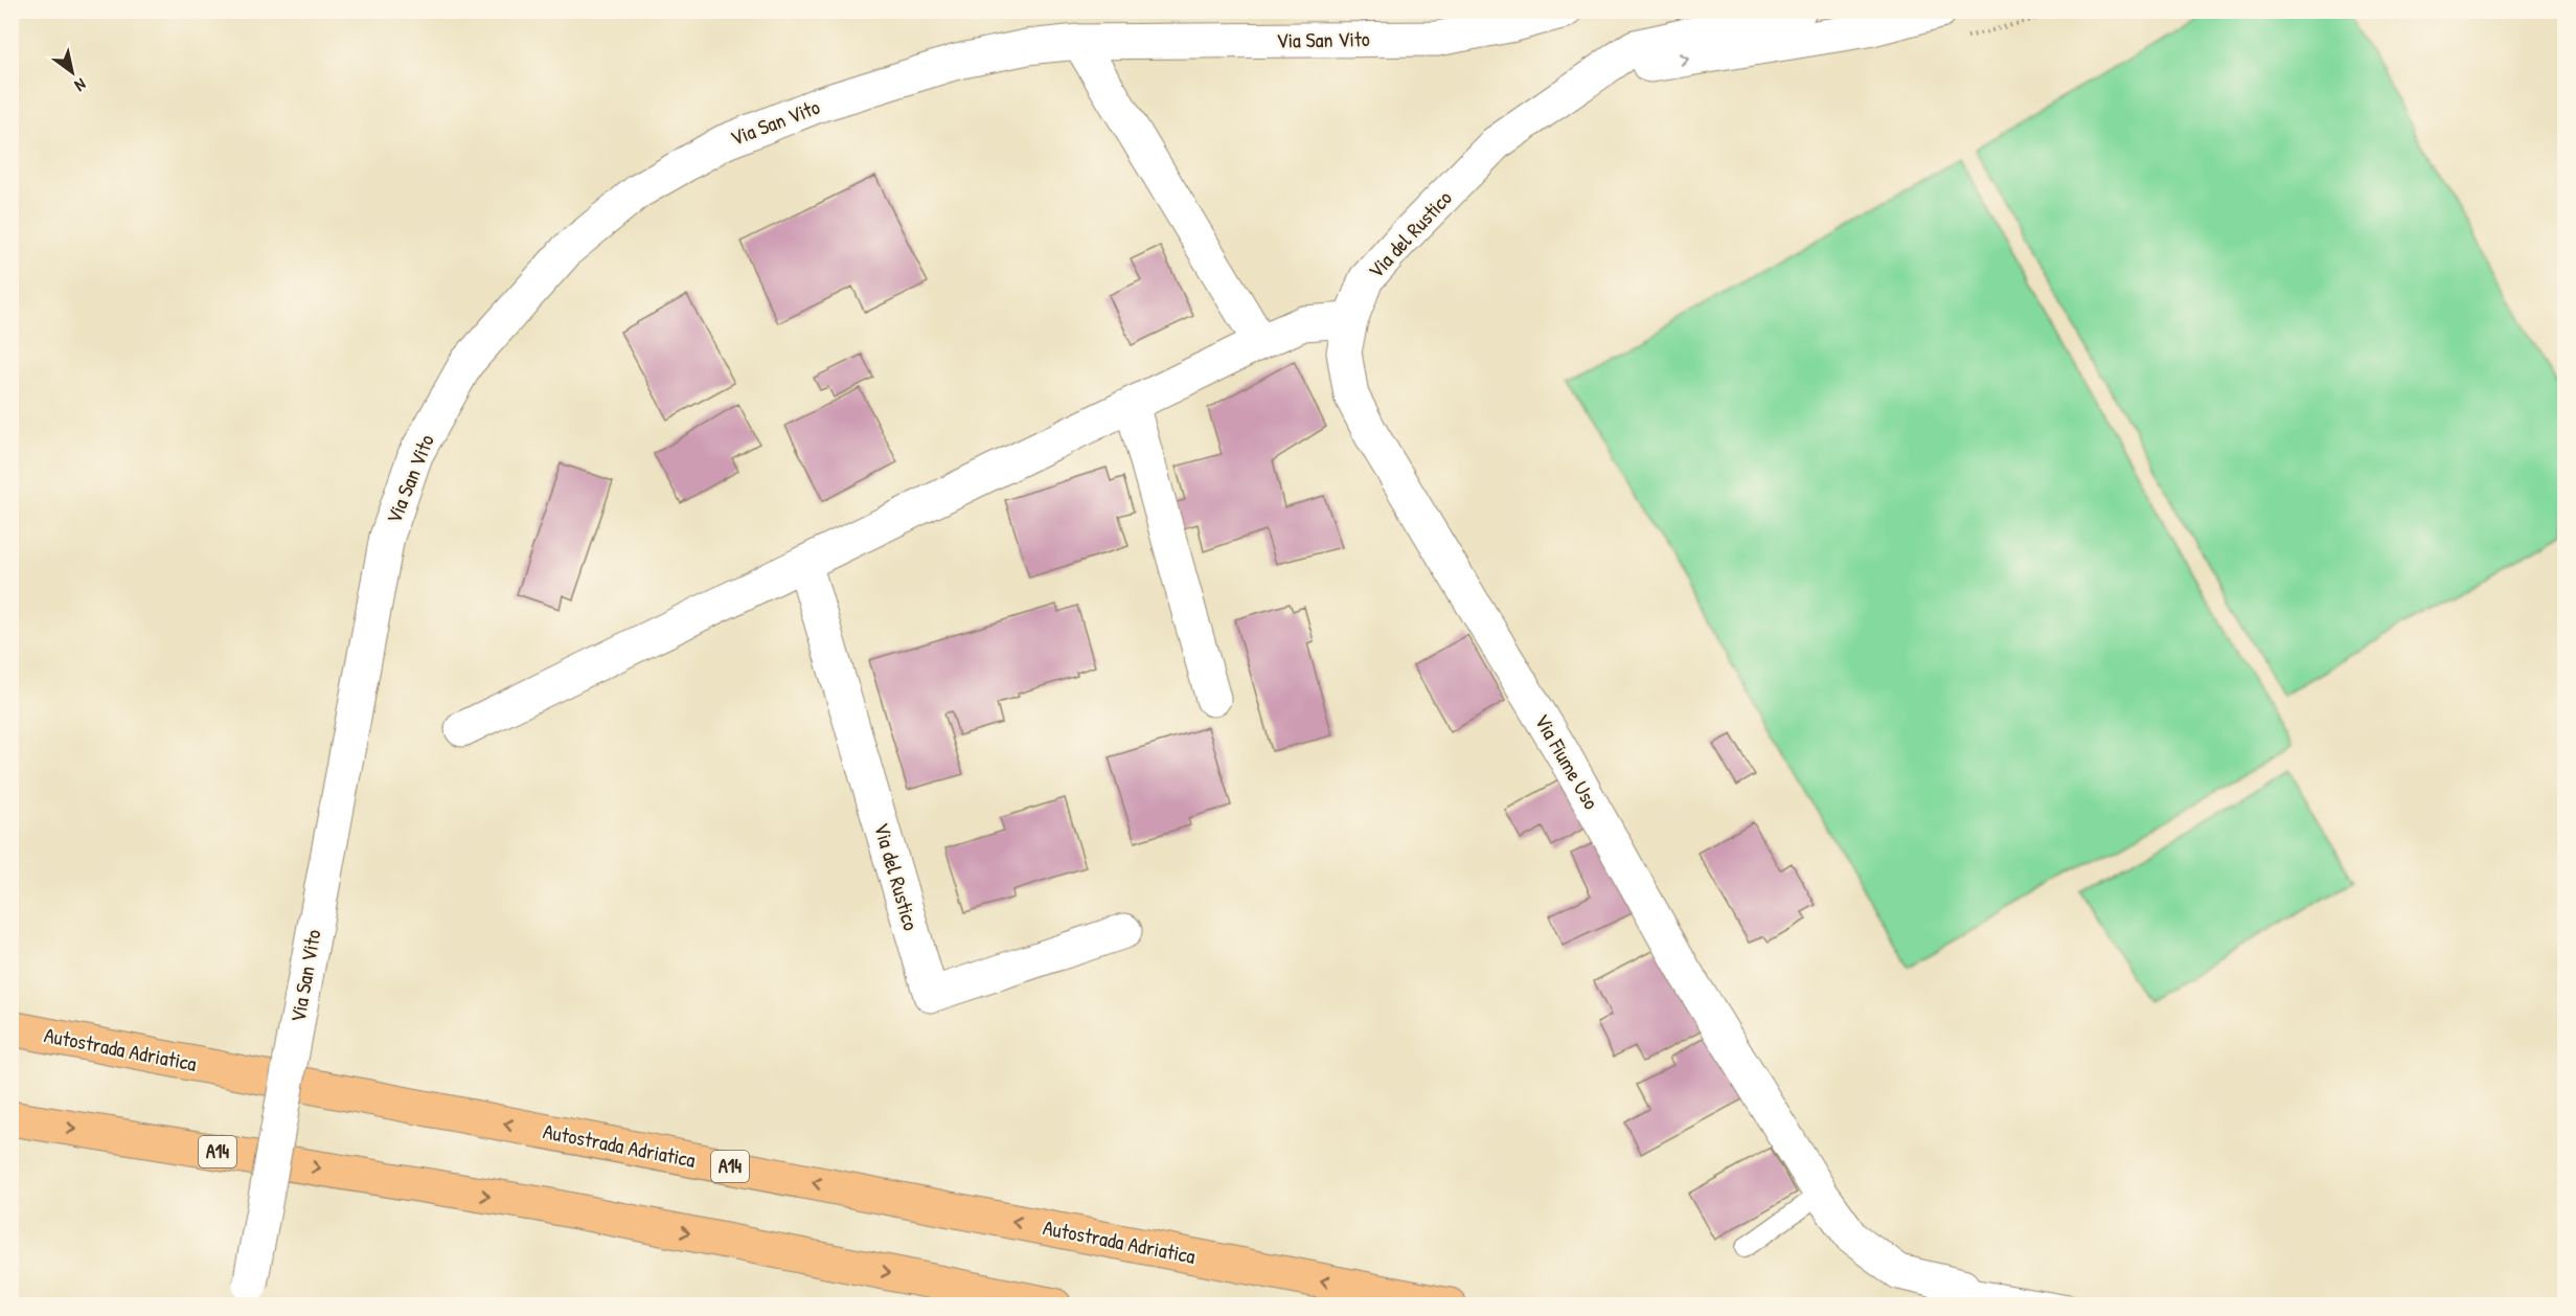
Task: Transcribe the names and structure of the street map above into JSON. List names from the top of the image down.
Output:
{
  "streets": {
    "highway": ["Autostrada Adriatica", "A14"],
    "street": ["Via San Vito", "Via del Rustico", "Via Fiume Uso"]
  },
  "crossings": [
    ["Via del Rustico", "Via Fiume Uso"]
  ],
  "north": "bottom right"
}
